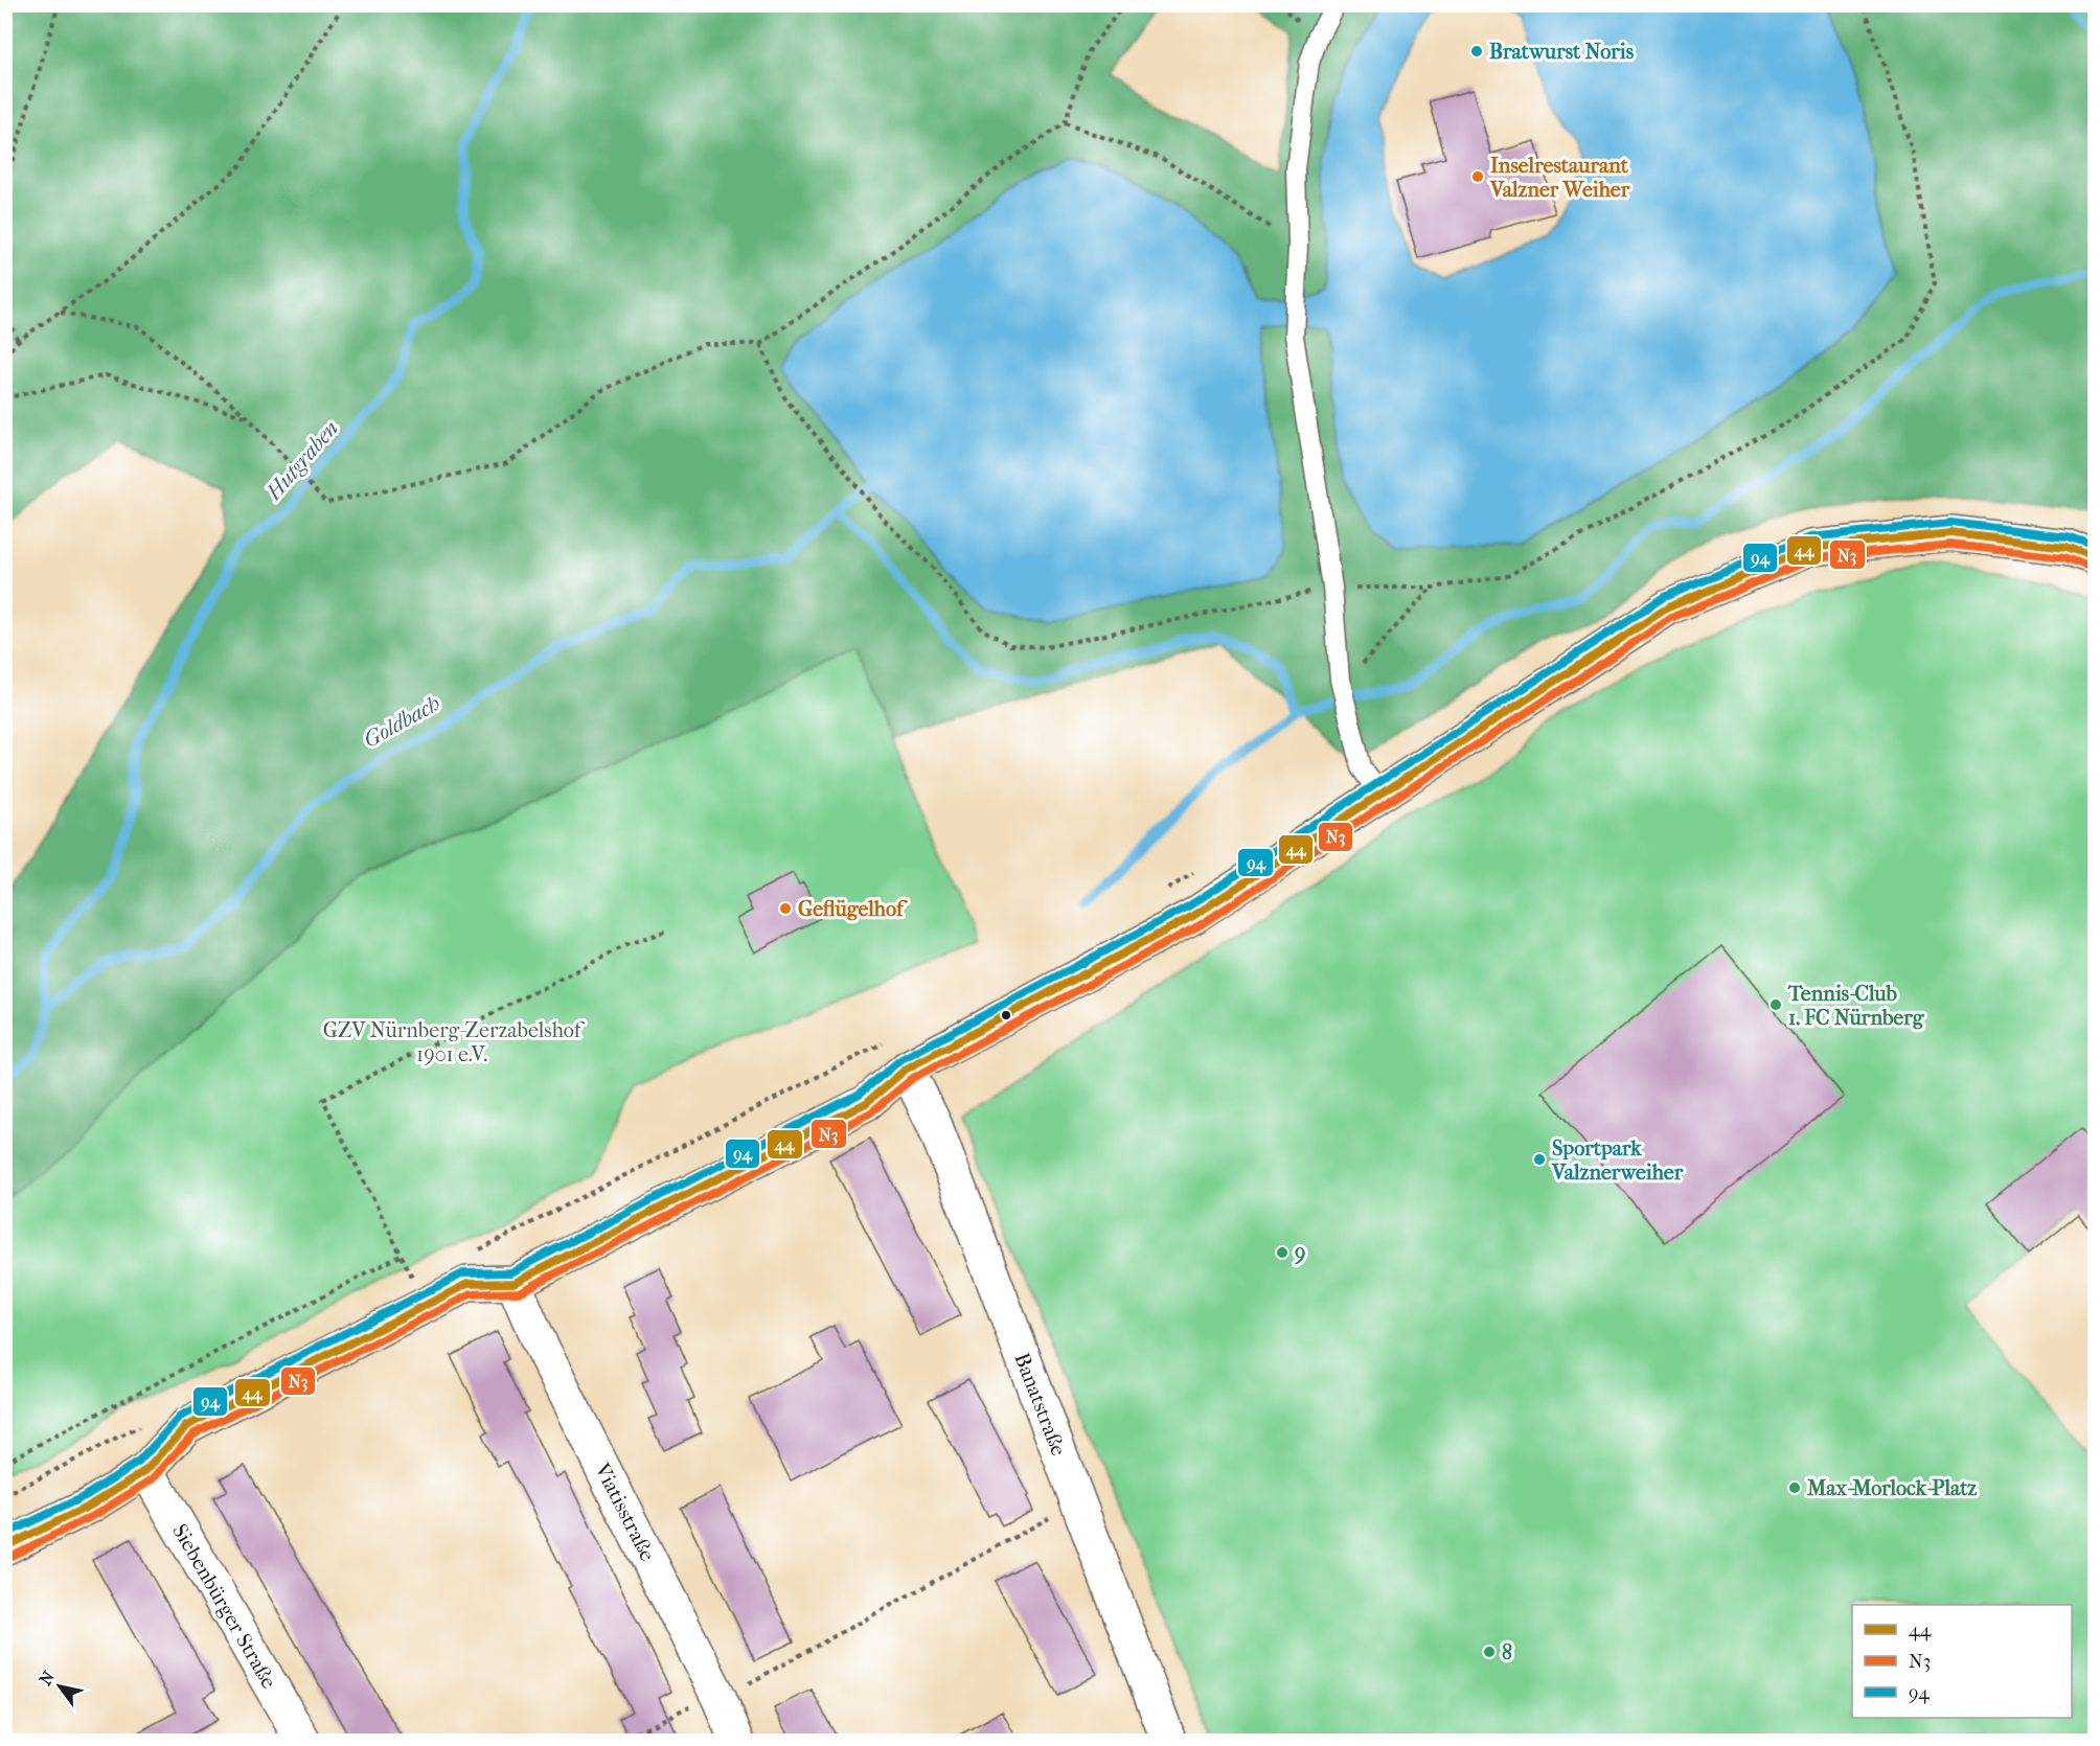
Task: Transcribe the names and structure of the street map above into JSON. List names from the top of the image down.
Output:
{
  "streets": {
    "street": ["Banatstraße", "Viatisstraße", "Siebenbürger Straße"]
  },
  "water": ["Hutgraben", "Goldbach"],
  "parks": ["GZV Nürnberg-Zerzabelshof 1901 e.V."],
  "places": [
    "Bratwurst Noris",
    "Inselrestaurant Valzner Weiher",
    "Geflügelhof",
    "Tennis-Club 1. FC Nürnberg",
    "Sportpark Valznerweiher",
    "9",
    "Max-Morlock-Platz",
    "8"
  ],
  "lines": ["transit line 94", "transit line 44", "transit line N3"],
  "legend": ["44", "N3", "94"],
  "north": "top left"
}
